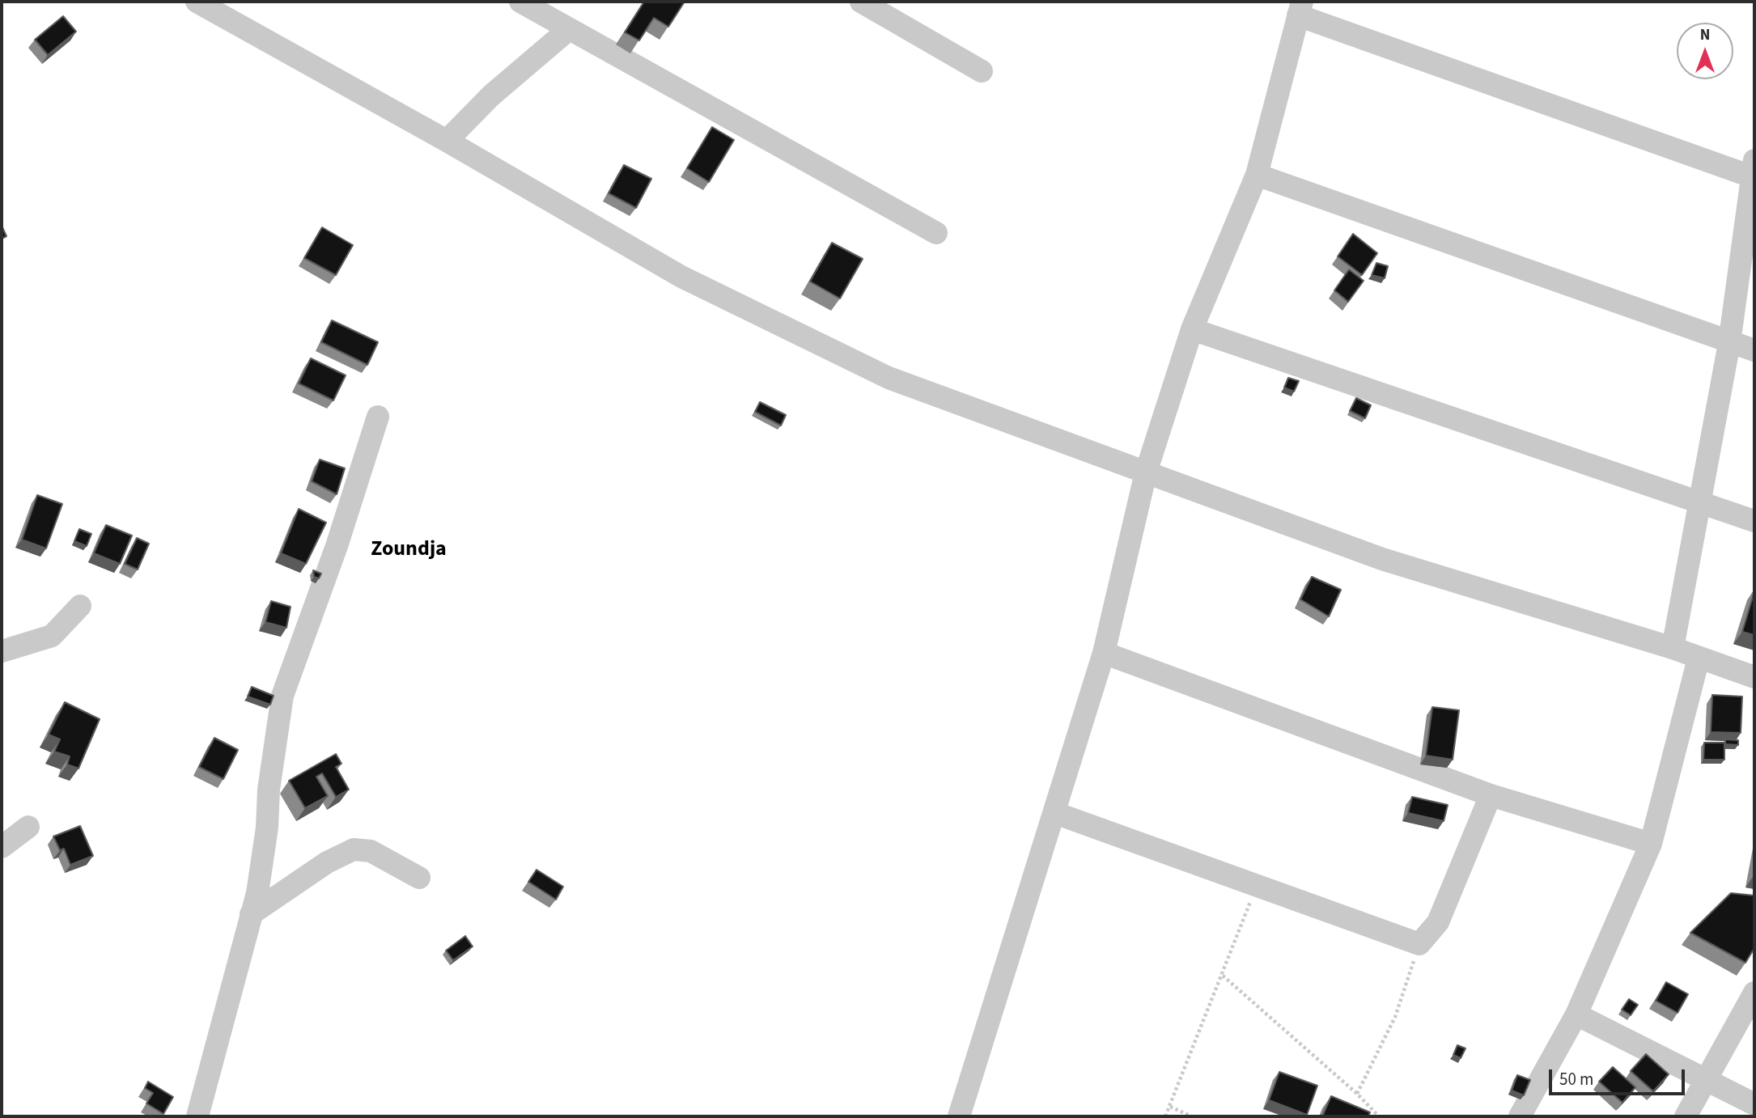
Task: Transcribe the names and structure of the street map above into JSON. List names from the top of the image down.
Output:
{
  "districts": ["Zoundja"],
  "scale_bar": "50 m",
  "north": "top"
}
